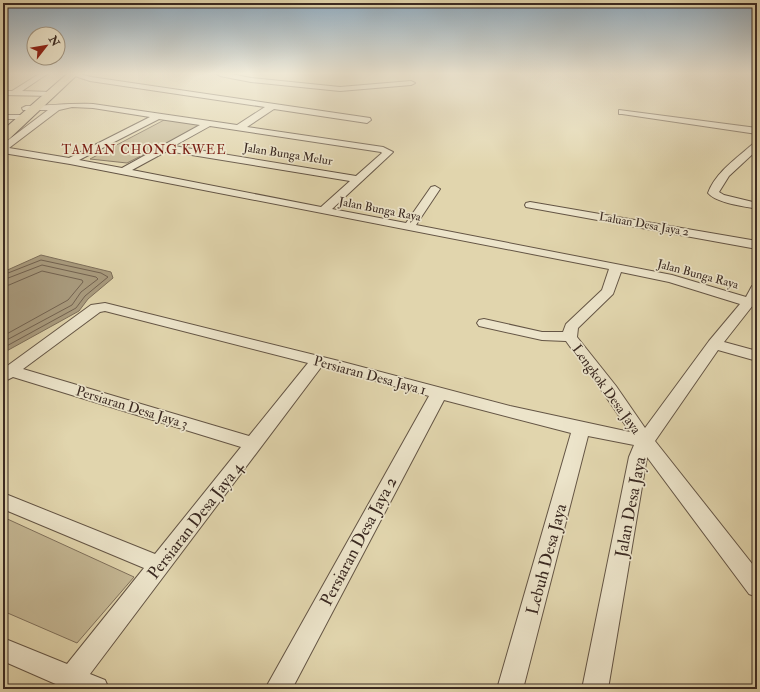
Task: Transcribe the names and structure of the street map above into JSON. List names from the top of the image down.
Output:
{
  "streets": {
    "street": [
      "Jalan Bunga Melur",
      "Jalan Bunga Raya",
      "Laluan Desa Jaya 2",
      "Persiaran Desa Jaya 1",
      "Lengkok Desa Jaya",
      "Persiaran Desa Jaya 3",
      "Jalan Desa Jaya",
      "Persiaran Desa Jaya 4",
      "Persiaran Desa Jaya 2",
      "Lebuh Desa Jaya"
    ]
  },
  "crossings": [
    ["Jalan Bunga Raya", "Lengkok Desa Jaya"],
    ["Jalan Bunga Raya", "Jalan Desa Jaya"],
    ["Persiaran Desa Jaya 1", "Lengkok Desa Jaya"],
    ["Persiaran Desa Jaya 1", "Persiaran Desa Jaya 3"],
    ["Persiaran Desa Jaya 1", "Jalan Desa Jaya"],
    ["Persiaran Desa Jaya 1", "Persiaran Desa Jaya 4"],
    ["Persiaran Desa Jaya 1", "Persiaran Desa Jaya 2"],
    ["Persiaran Desa Jaya 1", "Lebuh Desa Jaya"],
    ["Lengkok Desa Jaya", "Jalan Desa Jaya"],
    ["Persiaran Desa Jaya 3", "Persiaran Desa Jaya 4"]
  ],
  "districts": ["TAMAN CHONG KWEE"],
  "north": "top right"
}
